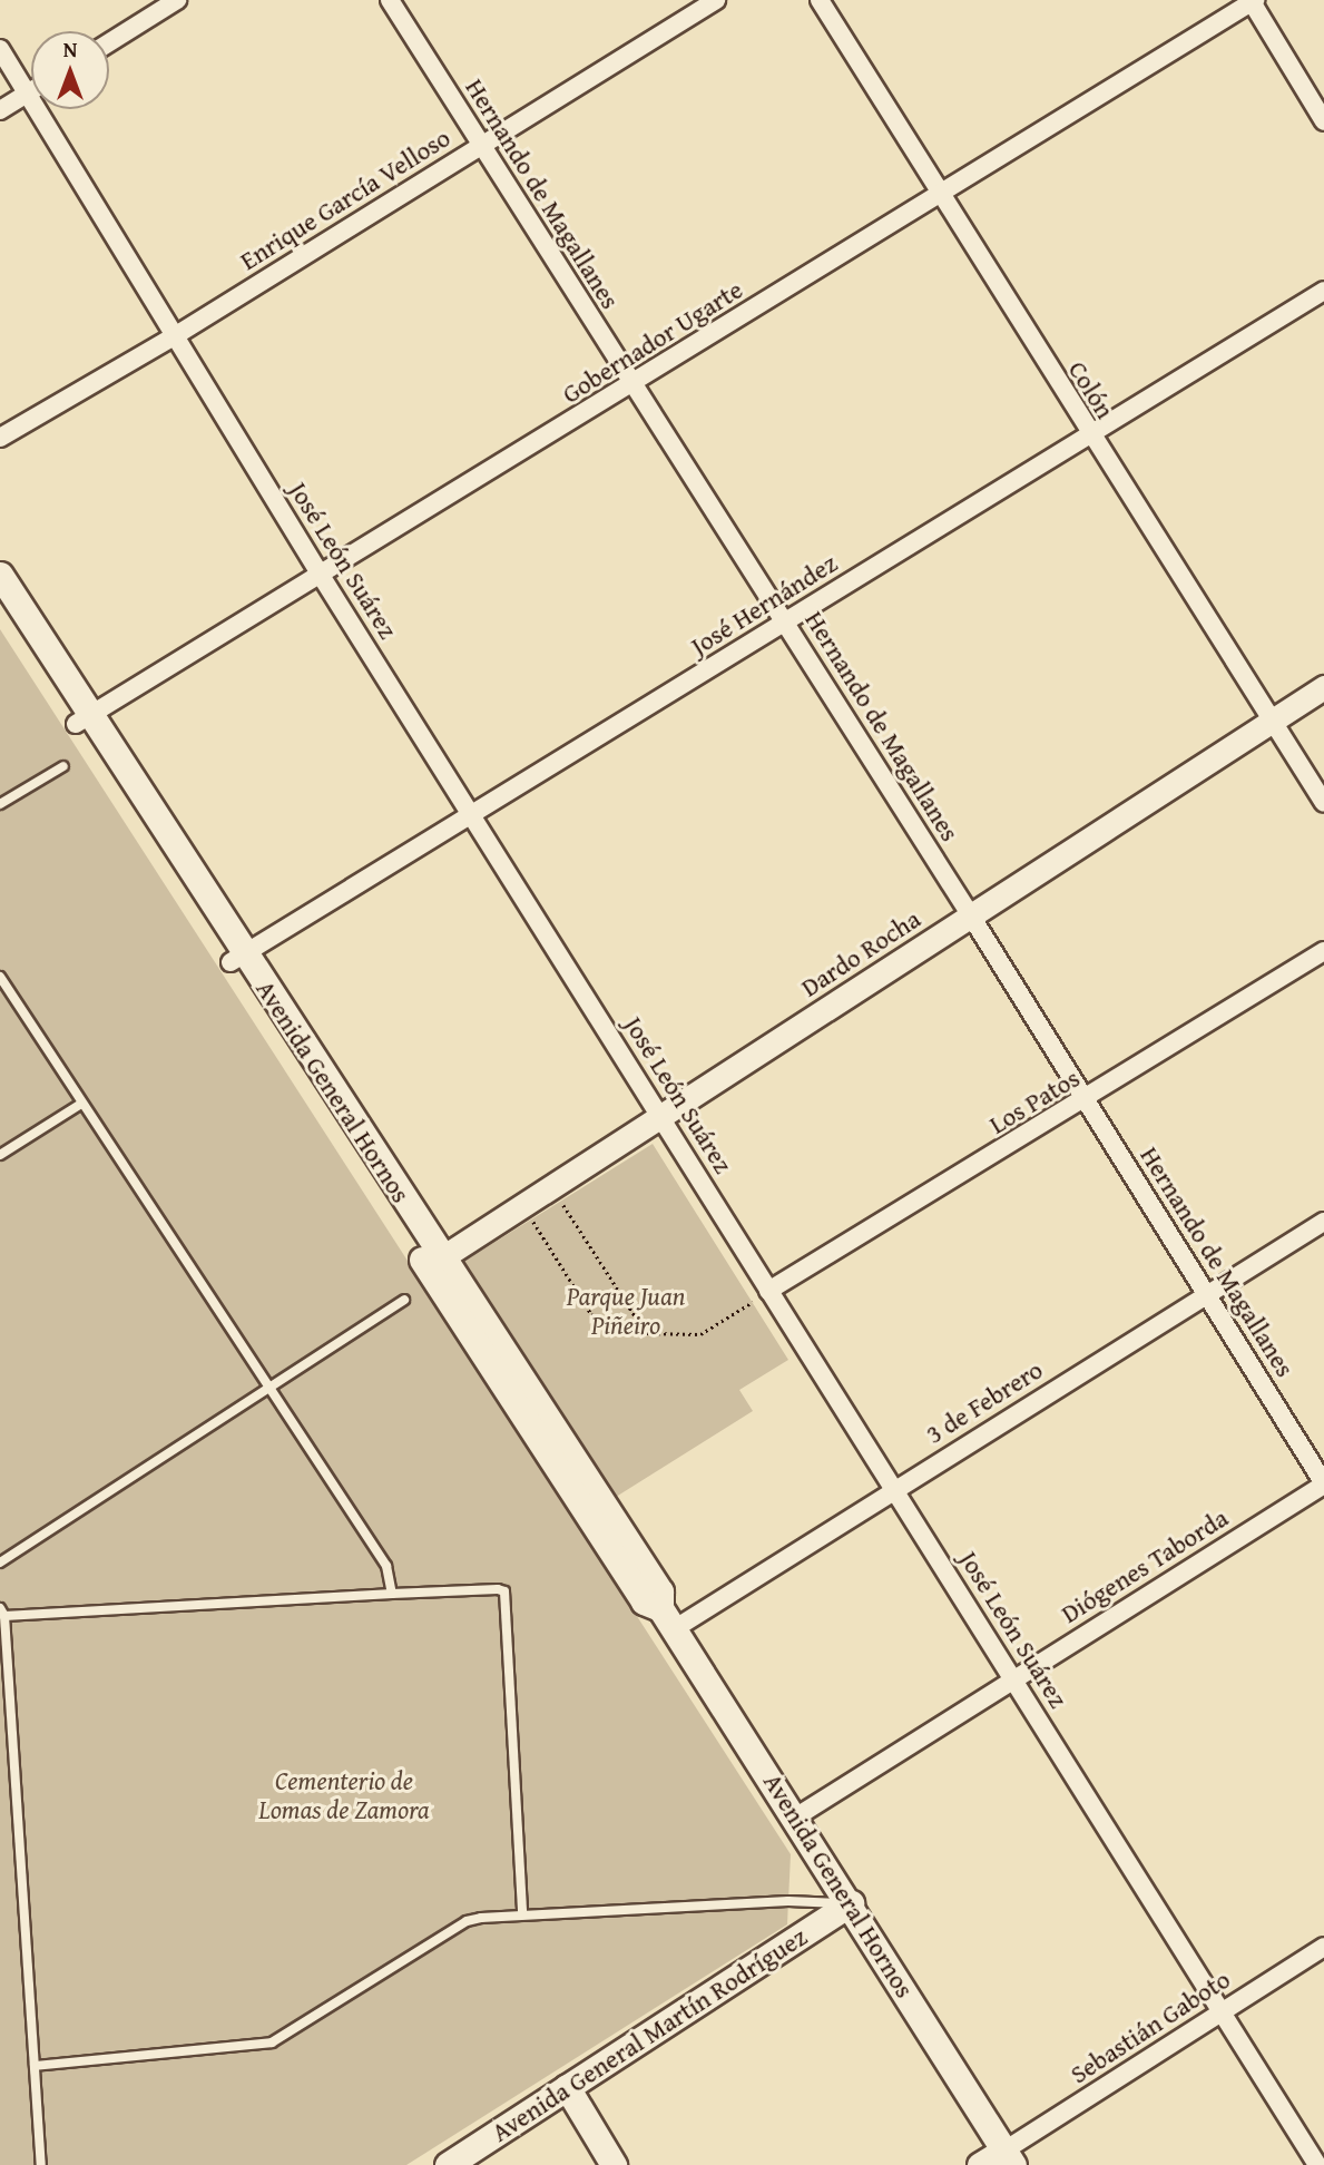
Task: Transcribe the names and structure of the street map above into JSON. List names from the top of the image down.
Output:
{
  "streets": {
    "main road": ["Avenida General Hornos", "Avenida General Martín Rodríguez"],
    "street": [
      "Hernando de Magallanes",
      "Enrique García Velloso",
      "Gobernador Ugarte",
      "Colón",
      "José León Suárez",
      "José Hernández",
      "Dardo Rocha",
      "Los Patos",
      "3 de Febrero",
      "Diógenes Taborda",
      "Sebastián Gaboto"
    ]
  },
  "crossings": [
    ["Hernando de Magallanes", "Enrique García Velloso"],
    ["Hernando de Magallanes", "Gobernador Ugarte"],
    ["Hernando de Magallanes", "José Hernández"],
    ["Hernando de Magallanes", "Dardo Rocha"],
    ["Hernando de Magallanes", "Los Patos"],
    ["Hernando de Magallanes", "3 de Febrero"],
    ["Hernando de Magallanes", "Diógenes Taborda"],
    ["Enrique García Velloso", "José León Suárez"],
    ["Gobernador Ugarte", "Colón"],
    ["Gobernador Ugarte", "José León Suárez"],
    ["Gobernador Ugarte", "Avenida General Hornos"],
    ["Colón", "José Hernández"],
    ["Colón", "Dardo Rocha"],
    ["José León Suárez", "José Hernández"],
    ["José León Suárez", "Dardo Rocha"],
    ["José León Suárez", "Los Patos"],
    ["José León Suárez", "3 de Febrero"],
    ["José León Suárez", "Diógenes Taborda"],
    ["José León Suárez", "Sebastián Gaboto"],
    ["José Hernández", "Avenida General Hornos"],
    ["Dardo Rocha", "Avenida General Hornos"],
    ["Avenida General Hornos", "3 de Febrero"],
    ["Avenida General Hornos", "Diógenes Taborda"],
    ["Avenida General Hornos", "Sebastián Gaboto"],
    ["Avenida General Hornos", "Avenida General Martín Rodríguez"]
  ],
  "parks": ["Parque Juan Piñeiro", "Cementerio de Lomas de Zamora"],
  "north": "top"
}
